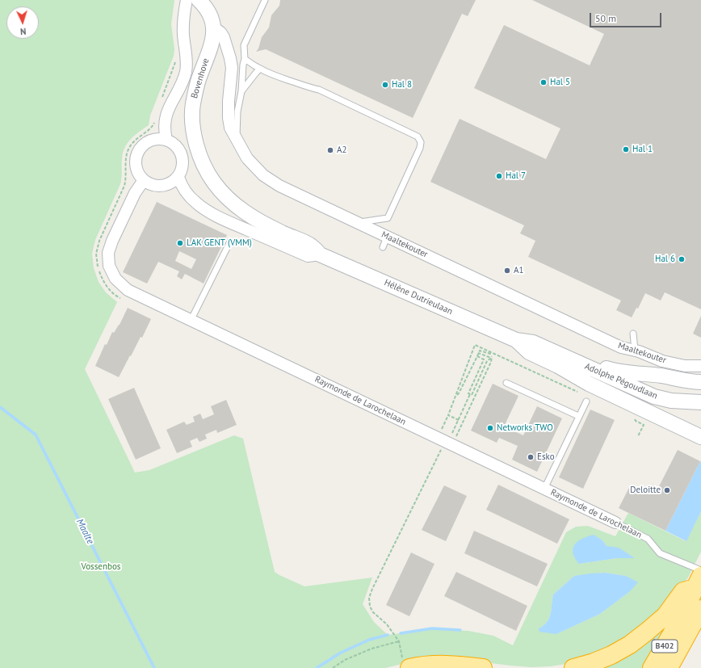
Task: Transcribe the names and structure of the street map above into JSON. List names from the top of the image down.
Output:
{
  "streets": {
    "highway": ["B402"],
    "street": [
      "Bovenhove",
      "Maaltekouter",
      "Hélène Dutrieulaan",
      "Adolphe Pégoudlaan",
      "Raymonde de Larochelaan"
    ]
  },
  "crossings": [
    ["Bovenhove", "Maaltekouter"],
    ["Bovenhove", "Hélène Dutrieulaan"],
    ["Hélène Dutrieulaan", "Adolphe Pégoudlaan"]
  ],
  "water": ["Maalte"],
  "parks": ["Vossenbos"],
  "places": [
    "Hal 5",
    "Hal 8",
    "Hal 1",
    "A2",
    "Hal 7",
    "LAK GENT (VMM)",
    "Hal 6",
    "A1",
    "Networks TWO",
    "Esko",
    "Deloitte"
  ],
  "scale_bar": "50 m",
  "north": "bottom"
}
